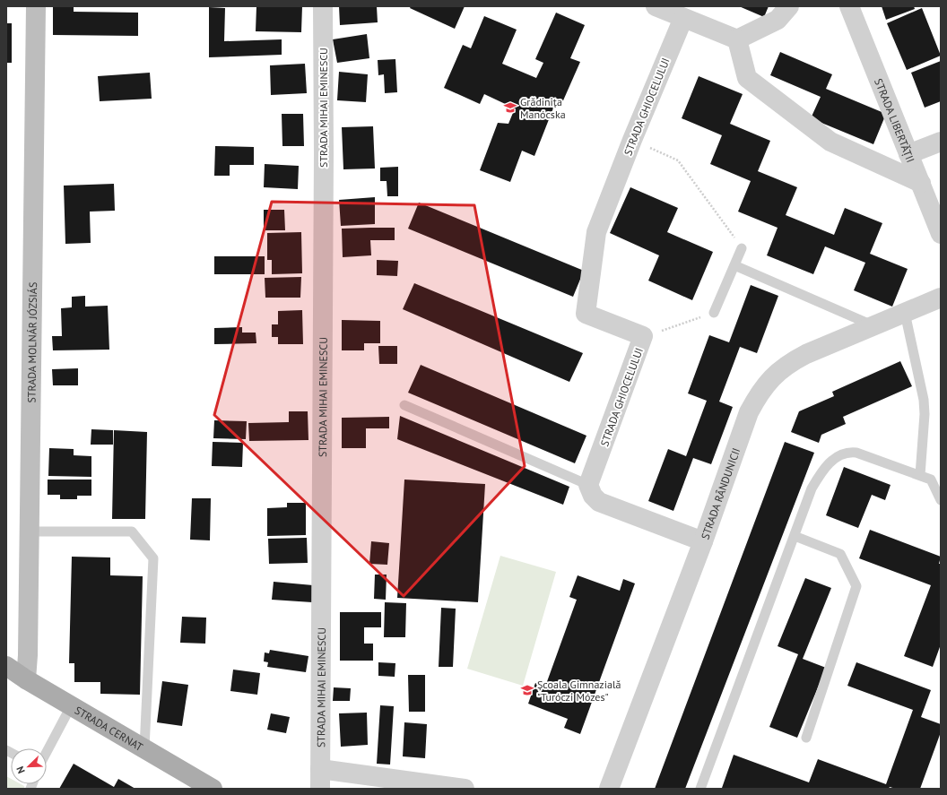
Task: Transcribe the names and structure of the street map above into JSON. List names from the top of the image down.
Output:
{
  "streets": {
    "main road": ["STRADA CERNAT"],
    "street": [
      "STRADA GHIOCELULUI",
      "STRADA MIHAI EMINESCU",
      "STRADA LIBERTĂȚII",
      "STRADA MOLNÁR JÓZSIÁS",
      "STRADA RÂNDUNICII"
    ]
  },
  "crossings": [
    ["STRADA MOLNÁR JÓZSIÁS", "STRADA CERNAT"]
  ],
  "places": {
    "school or university": ["Grădinița Manócska", "Școala Gimnazială \"Turóczi Mózes\""]
  },
  "north": "bottom left"
}
